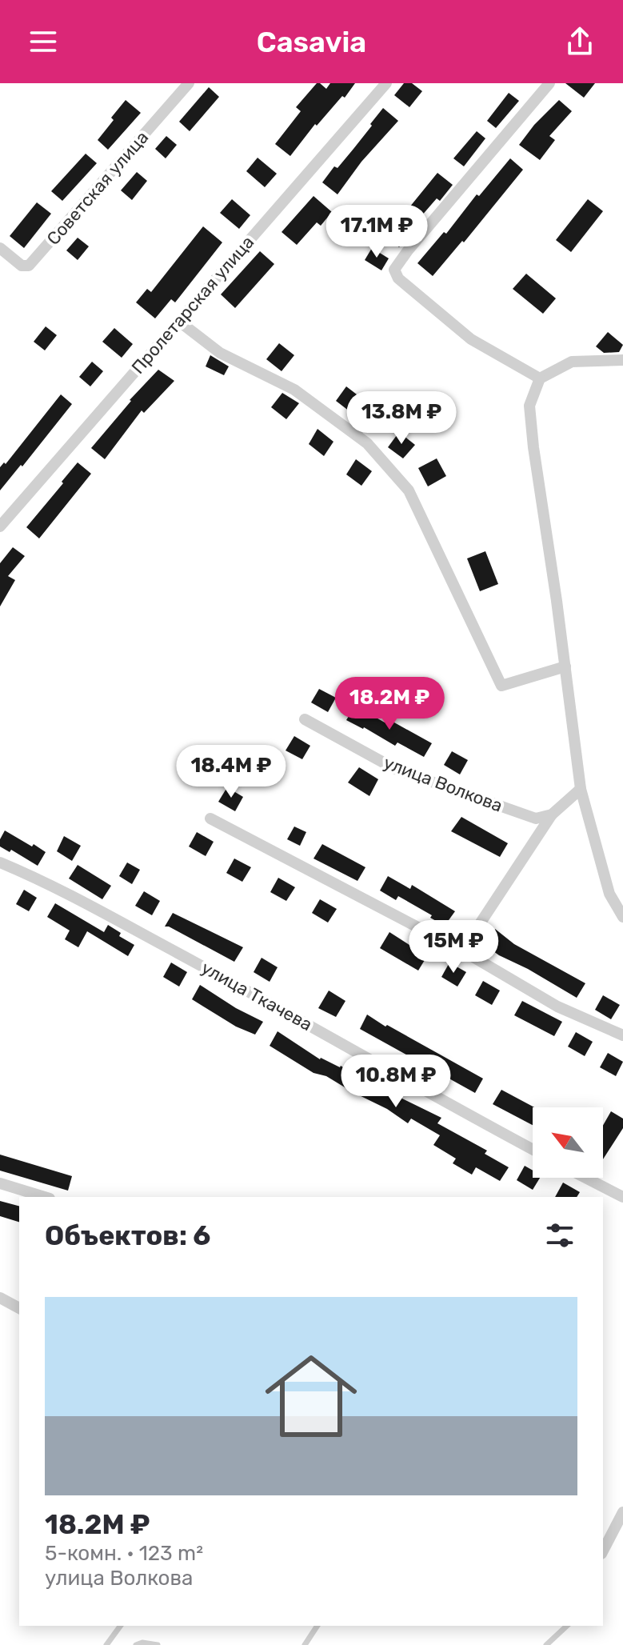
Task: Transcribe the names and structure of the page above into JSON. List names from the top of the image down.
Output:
{
  "streets": {
    "street": [
      "Советская улица",
      "Пролетарская улица",
      "улица Волкова",
      "улица Ткачева"
    ]
  },
  "north": "top left",
  "page": {
    "header": "Casavia",
    "price": [
      "17.1M ₽",
      "13.8M ₽",
      "18.2M ₽",
      "18.4M ₽",
      "15M ₽",
      "10.8M ₽"
    ],
    "heading": "Объектов: 6",
    "list": [
      {
        "name": "18.2M ₽",
        "note": "5-комн. · 123 m² · улица Волкова"
      }
    ]
  }
}
